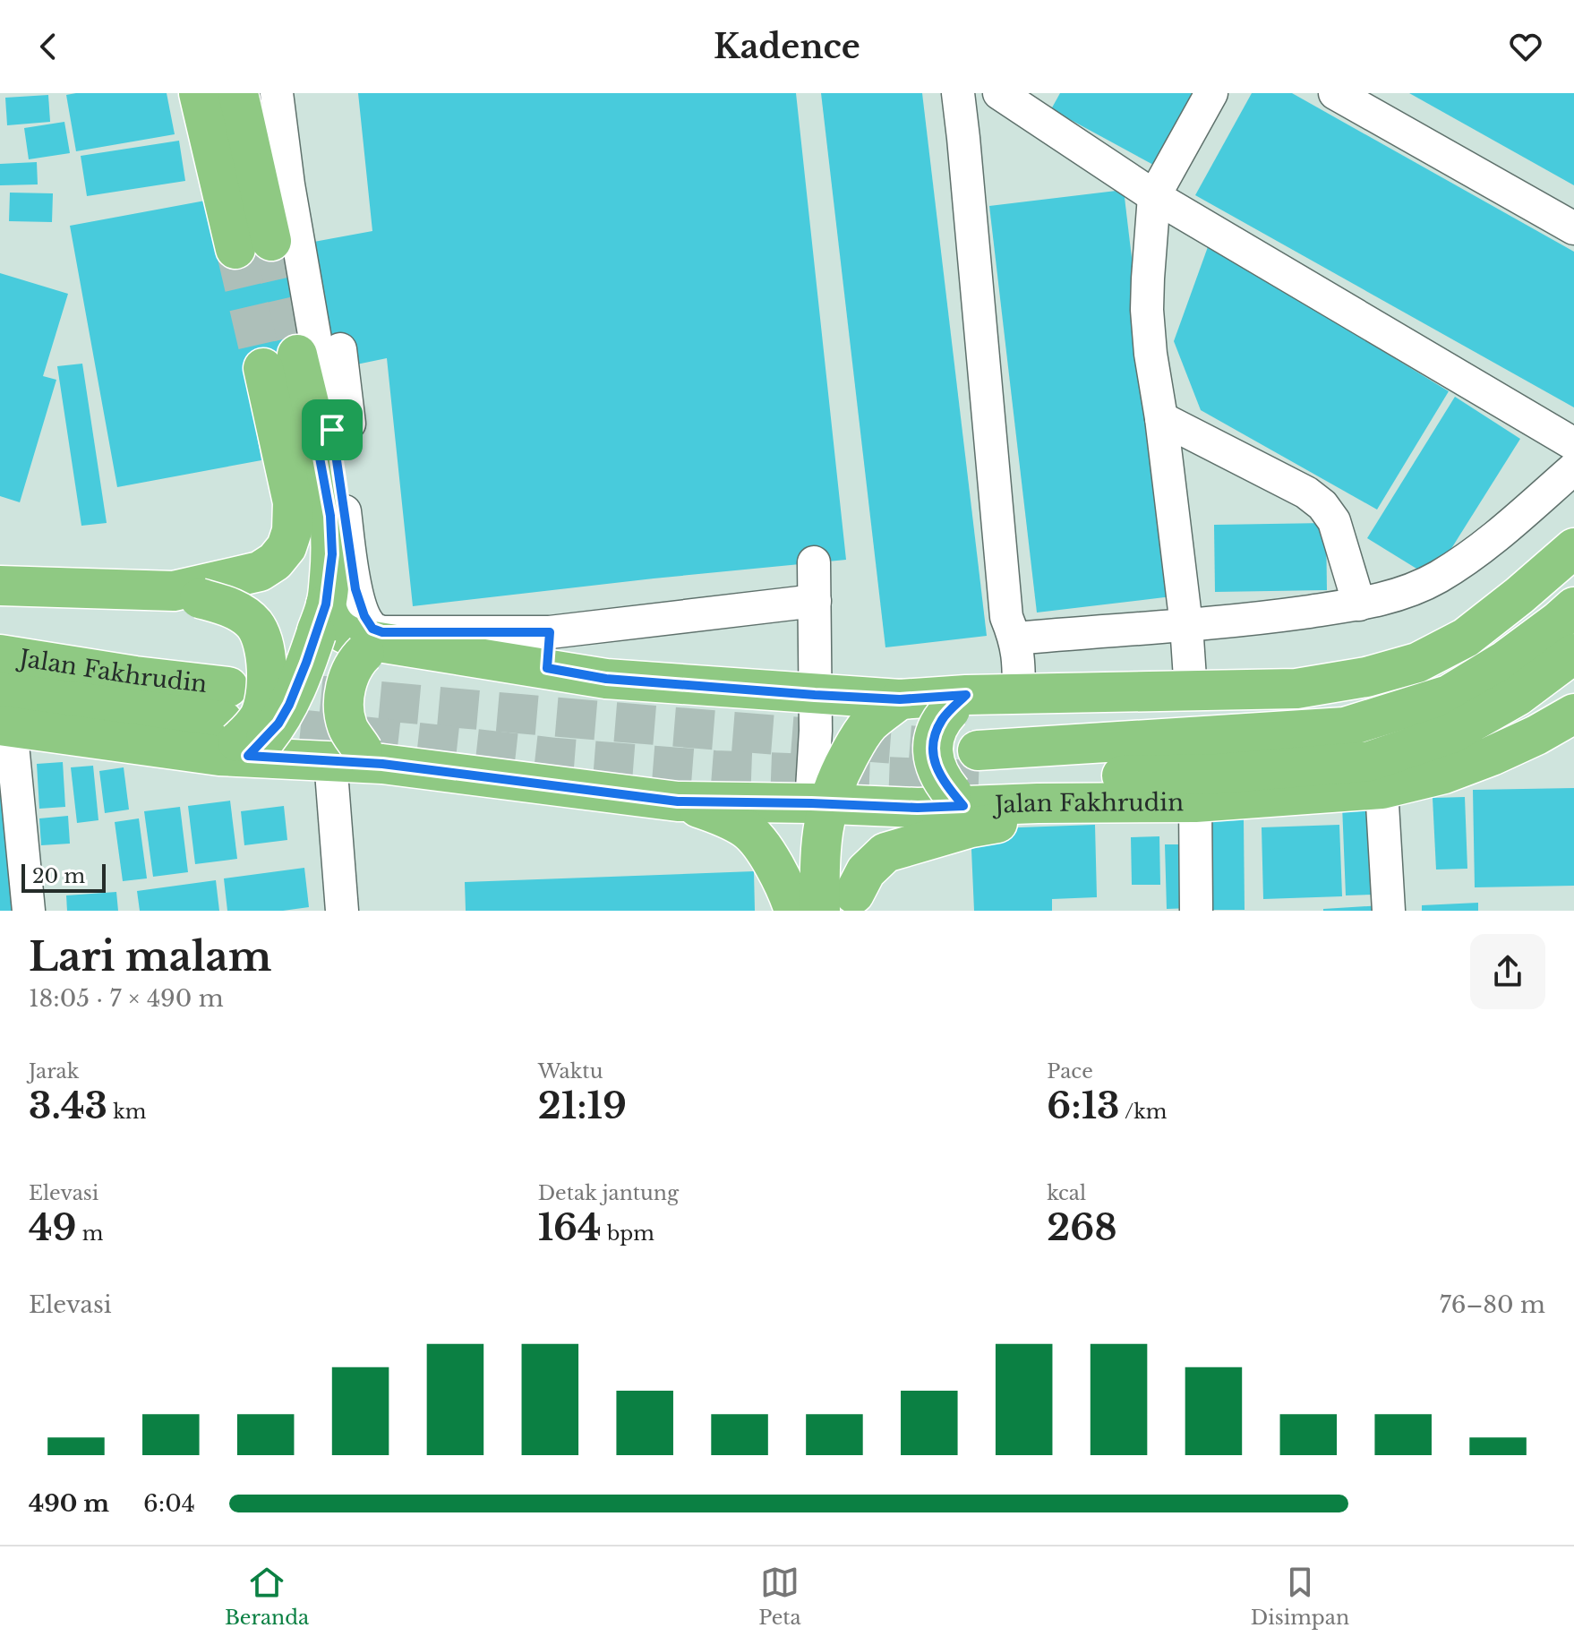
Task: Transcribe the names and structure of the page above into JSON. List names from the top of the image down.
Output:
{
  "streets": {
    "main road": ["Jalan Fakhrudin"]
  },
  "scale_bar": "20 m",
  "page": {
    "header": "Kadence",
    "scale": "20 m",
    "heading": ["Lari malam", "18:05 · 7 × 490 m"],
    "stats": [
      ["Jarak", "3.43 km"],
      ["Waktu", "21:19"],
      ["Pace", "6:13 /km"],
      ["Elevasi", "49 m"],
      ["Detak jantung", "164 bpm"],
      ["kcal", "268"]
    ],
    "chart": ["Elevasi", "76–80 m"],
    "list": [
      {
        "name": "490 m",
        "note": "6:04"
      }
    ],
    "tabs": ["Beranda", "Peta", "Disimpan"]
  }
}
